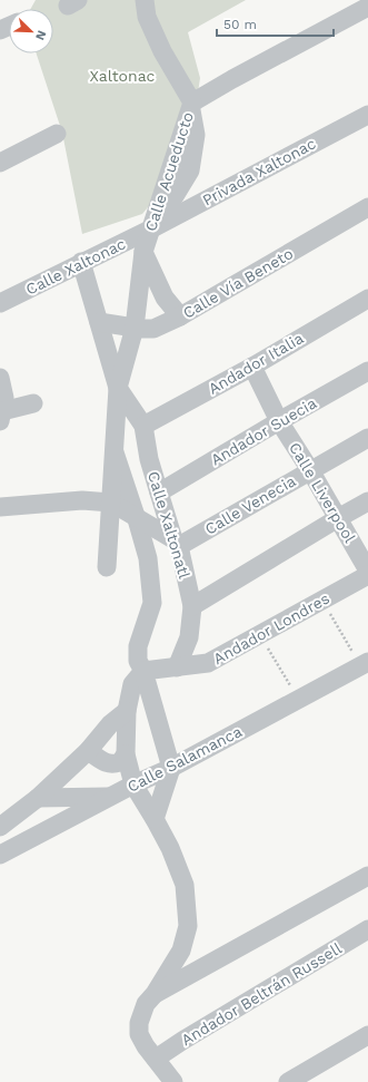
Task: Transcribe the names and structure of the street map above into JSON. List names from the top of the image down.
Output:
{
  "streets": {
    "street": [
      "Calle Acueducto",
      "Privada Xaltonac",
      "Calle Xaltonac",
      "Calle Vía Beneto",
      "Andador Italia",
      "Andador Suecia",
      "Calle Liverpool",
      "Calle Venecia",
      "Calle Xaltonatl",
      "Andador Londres",
      "Calle Salamanca",
      "Andador Beltrán Russell"
    ]
  },
  "crossings": [
    ["Calle Acueducto", "Privada Xaltonac"],
    ["Calle Acueducto", "Calle Xaltonac"],
    ["Calle Acueducto", "Calle Vía Beneto"],
    ["Calle Acueducto", "Calle Xaltonatl"],
    ["Privada Xaltonac", "Calle Xaltonac"],
    ["Calle Xaltonac", "Calle Xaltonatl"],
    ["Calle Vía Beneto", "Calle Xaltonatl"],
    ["Andador Italia", "Calle Liverpool"],
    ["Andador Italia", "Calle Xaltonatl"],
    ["Andador Suecia", "Calle Liverpool"],
    ["Andador Suecia", "Calle Xaltonatl"],
    ["Calle Liverpool", "Calle Venecia"],
    ["Calle Venecia", "Calle Xaltonatl"],
    ["Calle Xaltonatl", "Andador Londres"],
    ["Calle Xaltonatl", "Calle Salamanca"]
  ],
  "parks": ["Xaltonac"],
  "scale_bar": "50 m",
  "north": "bottom right"
}
